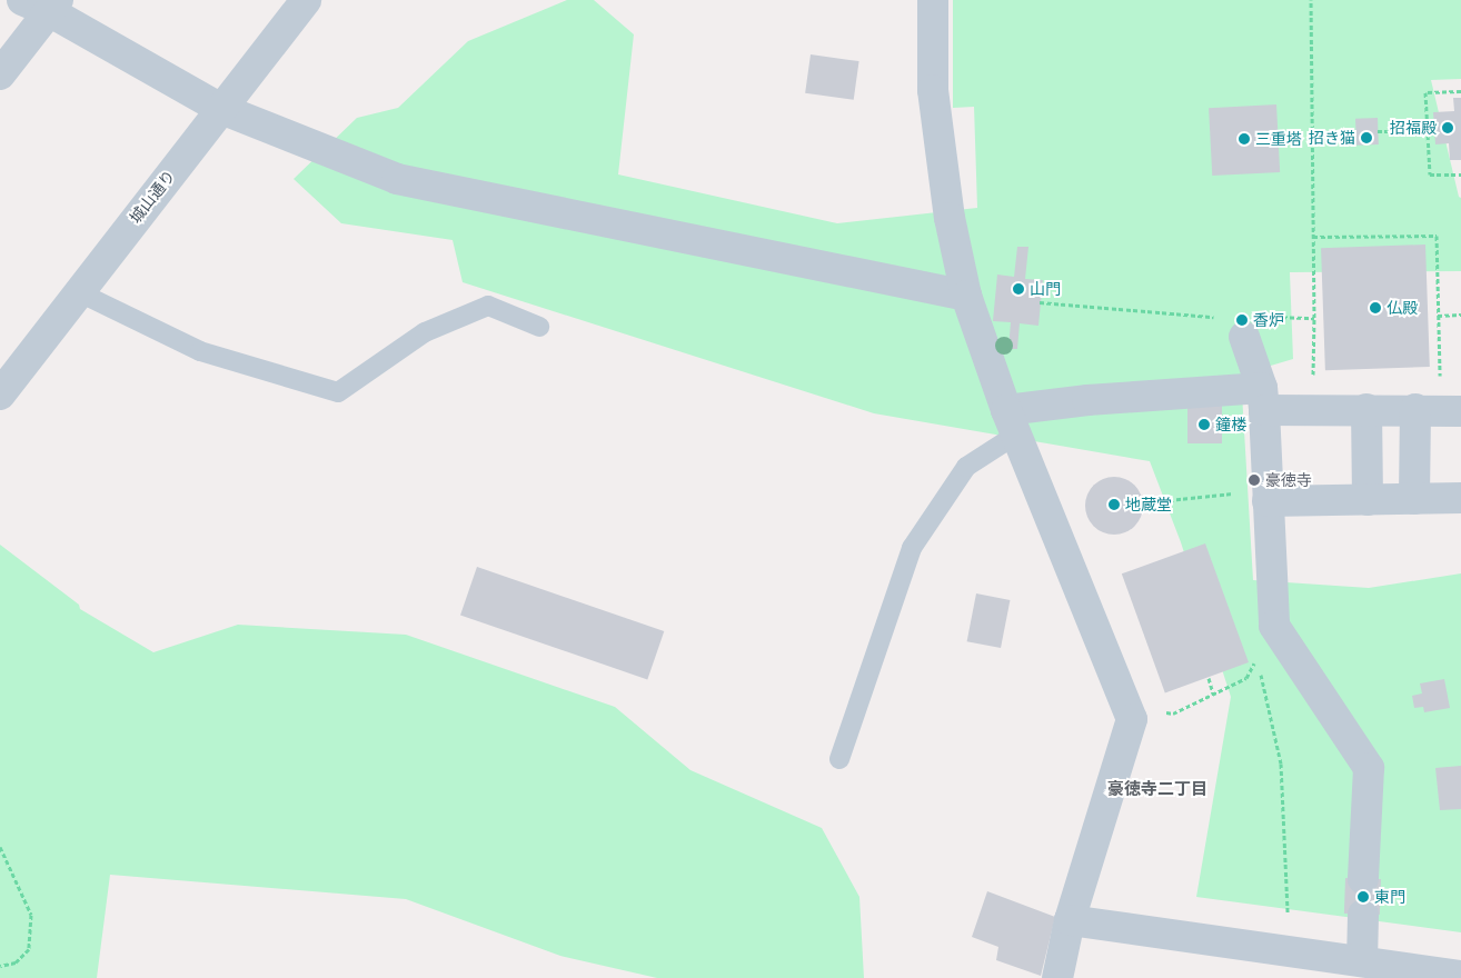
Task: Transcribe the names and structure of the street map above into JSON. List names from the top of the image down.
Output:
{
  "streets": {
    "street": ["城山通り"]
  },
  "districts": ["豪徳寺二丁目"],
  "places": [
    "招福殿",
    "招き猫",
    "三重塔",
    "山門",
    "仏殿",
    "香炉",
    "鐘楼",
    "豪徳寺",
    "地蔵堂",
    "東門"
  ]
}
